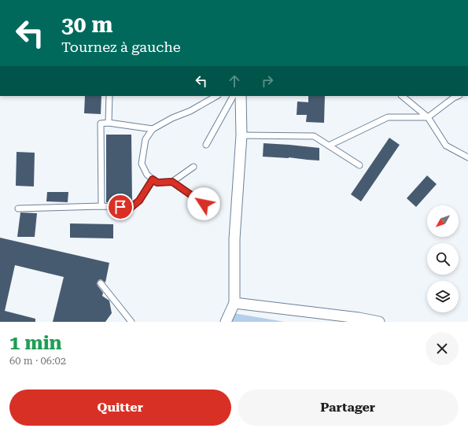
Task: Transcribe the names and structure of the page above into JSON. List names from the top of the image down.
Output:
{
  "north": "bottom left",
  "page": {
    "turn": ["30 m", "Tournez à gauche"],
    "heading": ["1 min", "60 m · 06:02"],
    "buttons": ["Quitter", "Partager"]
  }
}
